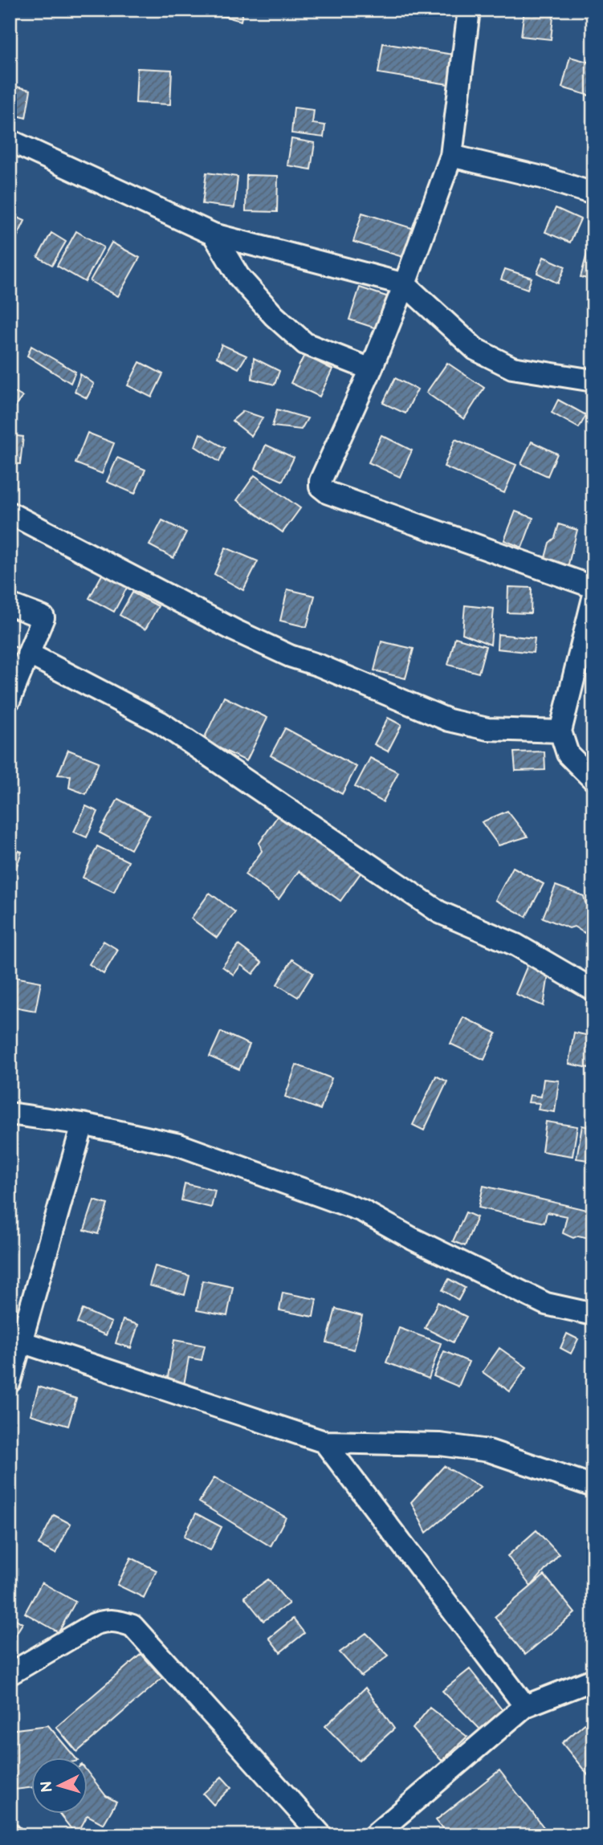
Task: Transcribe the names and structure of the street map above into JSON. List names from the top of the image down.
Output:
{
  "north": "left"
}
